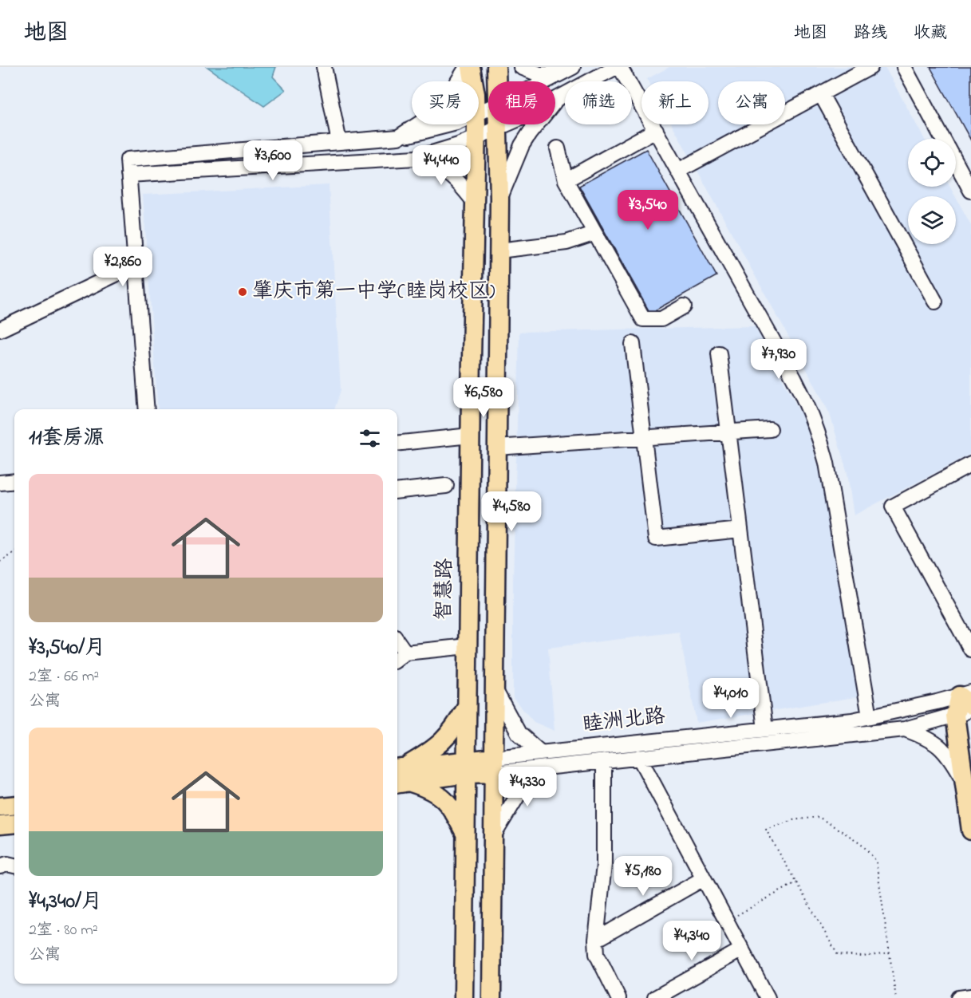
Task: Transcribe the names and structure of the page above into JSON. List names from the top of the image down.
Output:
{
  "streets": {
    "main road": ["智慧路", "睦洲北路"]
  },
  "crossings": [
    ["智慧路", "睦洲北路"]
  ],
  "places": ["肇庆市第一中学(睦岗校区)"],
  "page": {
    "header": "地图",
    "nav": ["地图", "路线", "收藏"],
    "chip": [
      "买房",
      "租房",
      "筛选",
      "新上",
      "公寓"
    ],
    "price": [
      "¥3,600",
      "¥4,440",
      "¥3,540",
      "¥2,860",
      "¥7,930",
      "¥6,580",
      "¥4,580",
      "¥4,010",
      "¥4,330",
      "¥5,180",
      "¥4,340"
    ],
    "heading": "11套房源",
    "list": [
      {
        "name": "¥3,540/月",
        "note": "2室 · 66 m² · 公寓"
      },
      {
        "name": "¥4,340/月",
        "note": "2室 · 80 m² · 公寓"
      }
    ]
  }
}
